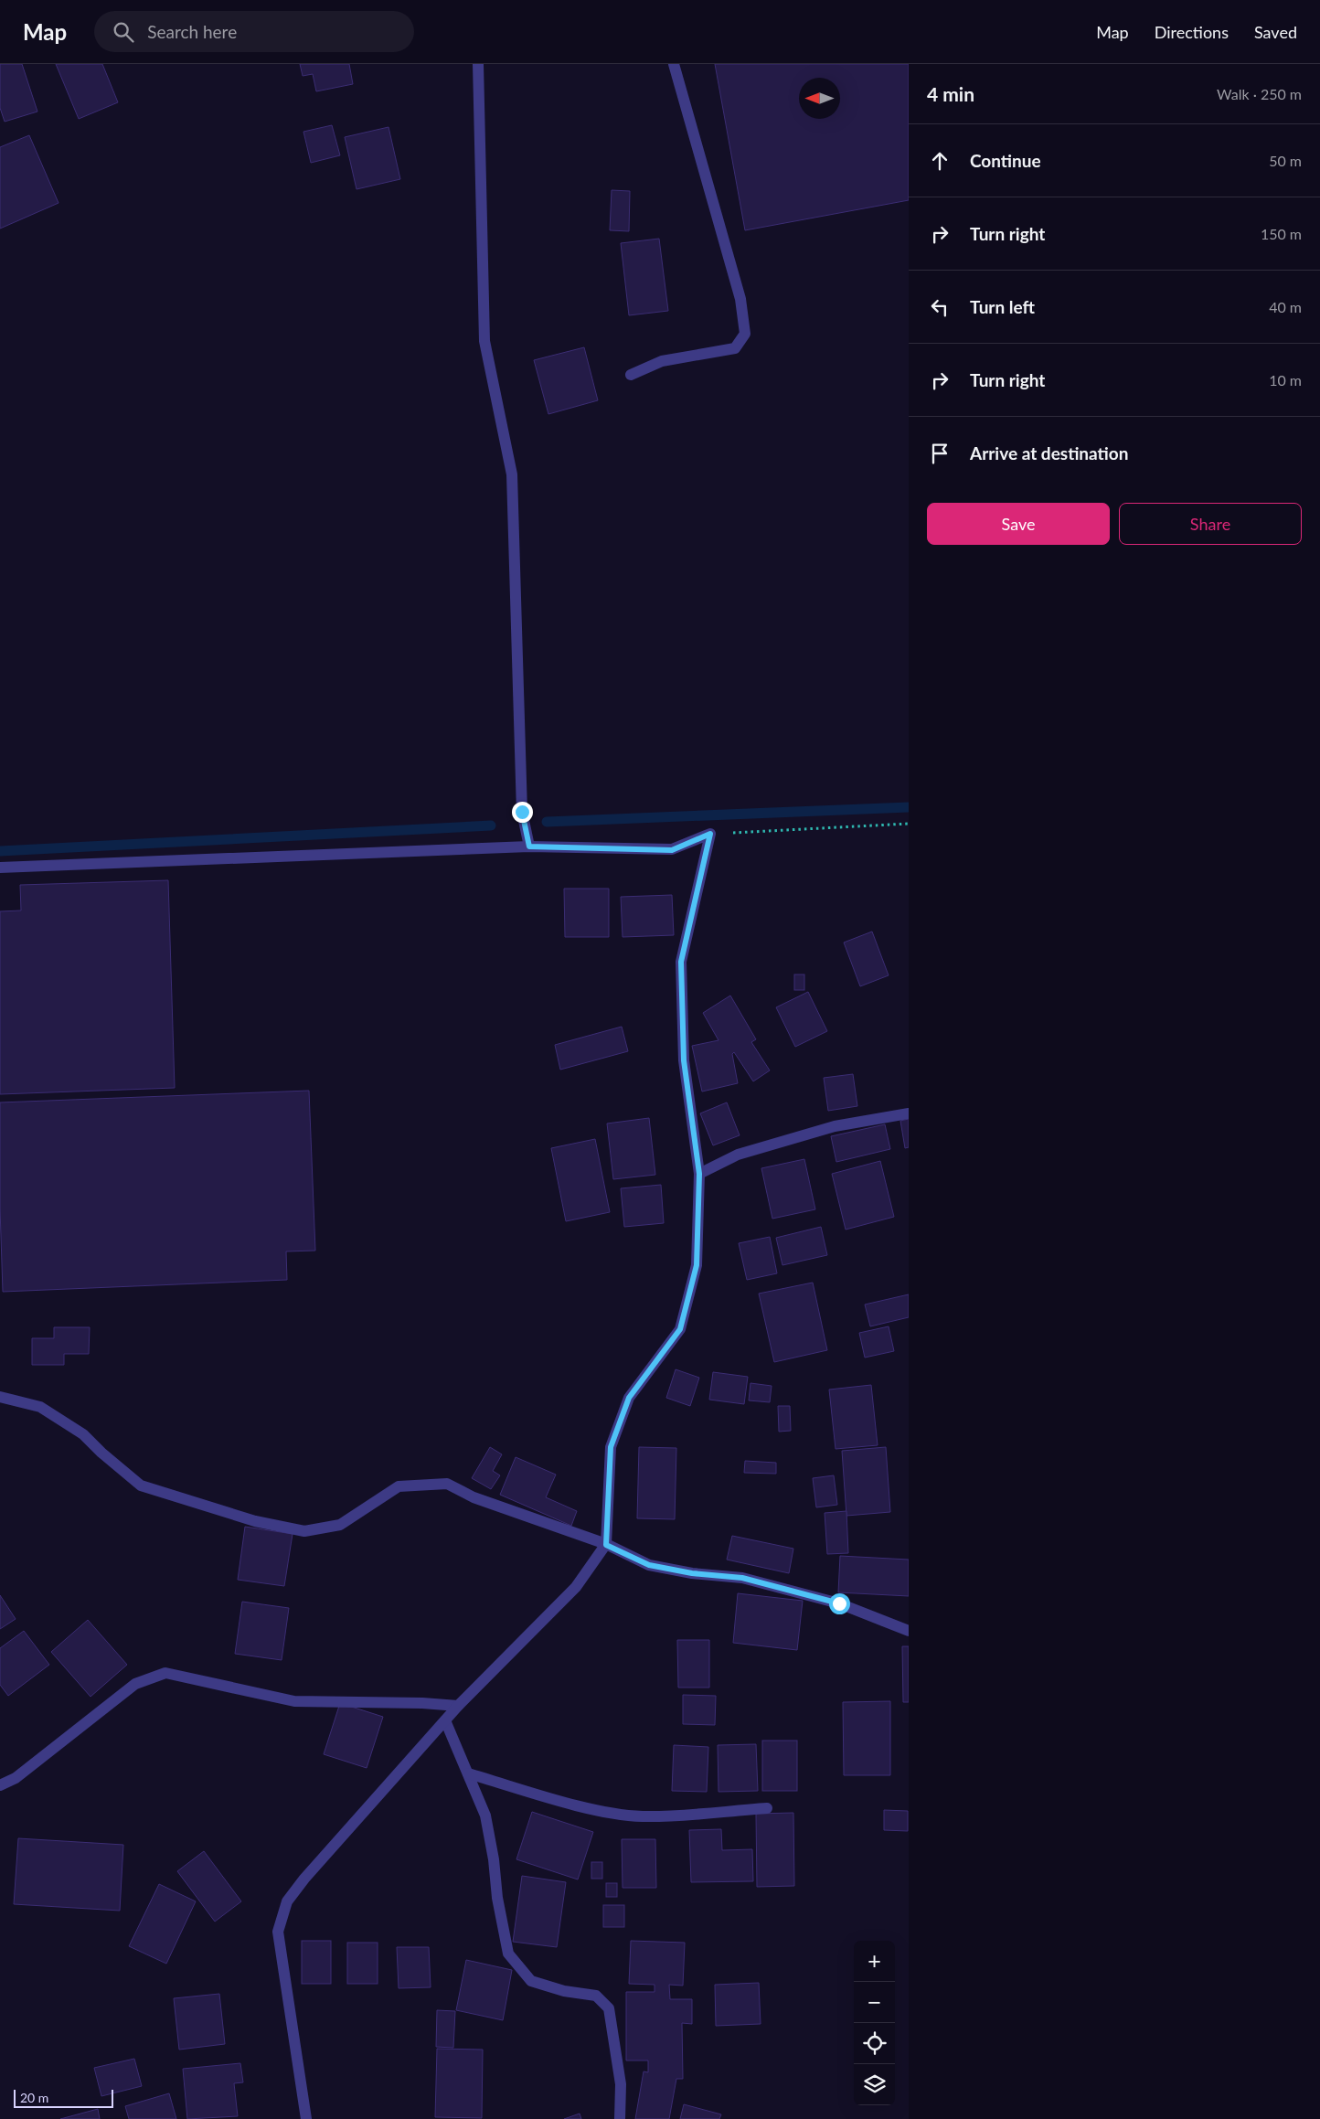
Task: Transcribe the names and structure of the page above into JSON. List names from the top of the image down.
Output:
{
  "scale_bar": "20 m",
  "north": "left",
  "page": {
    "header": "Map",
    "search": "Search here",
    "nav": ["Map", "Directions", "Saved"],
    "heading": ["4 min", "Walk · 250 m"],
    "list": [
      ["Continue", "50 m"],
      ["Turn right", "150 m"],
      ["Turn left", "40 m"],
      ["Turn right", "10 m"],
      "Arrive at destination"
    ],
    "buttons": ["Save", "Share"],
    "map_buttons": ["+", "−"],
    "scale": "20 m"
  }
}
